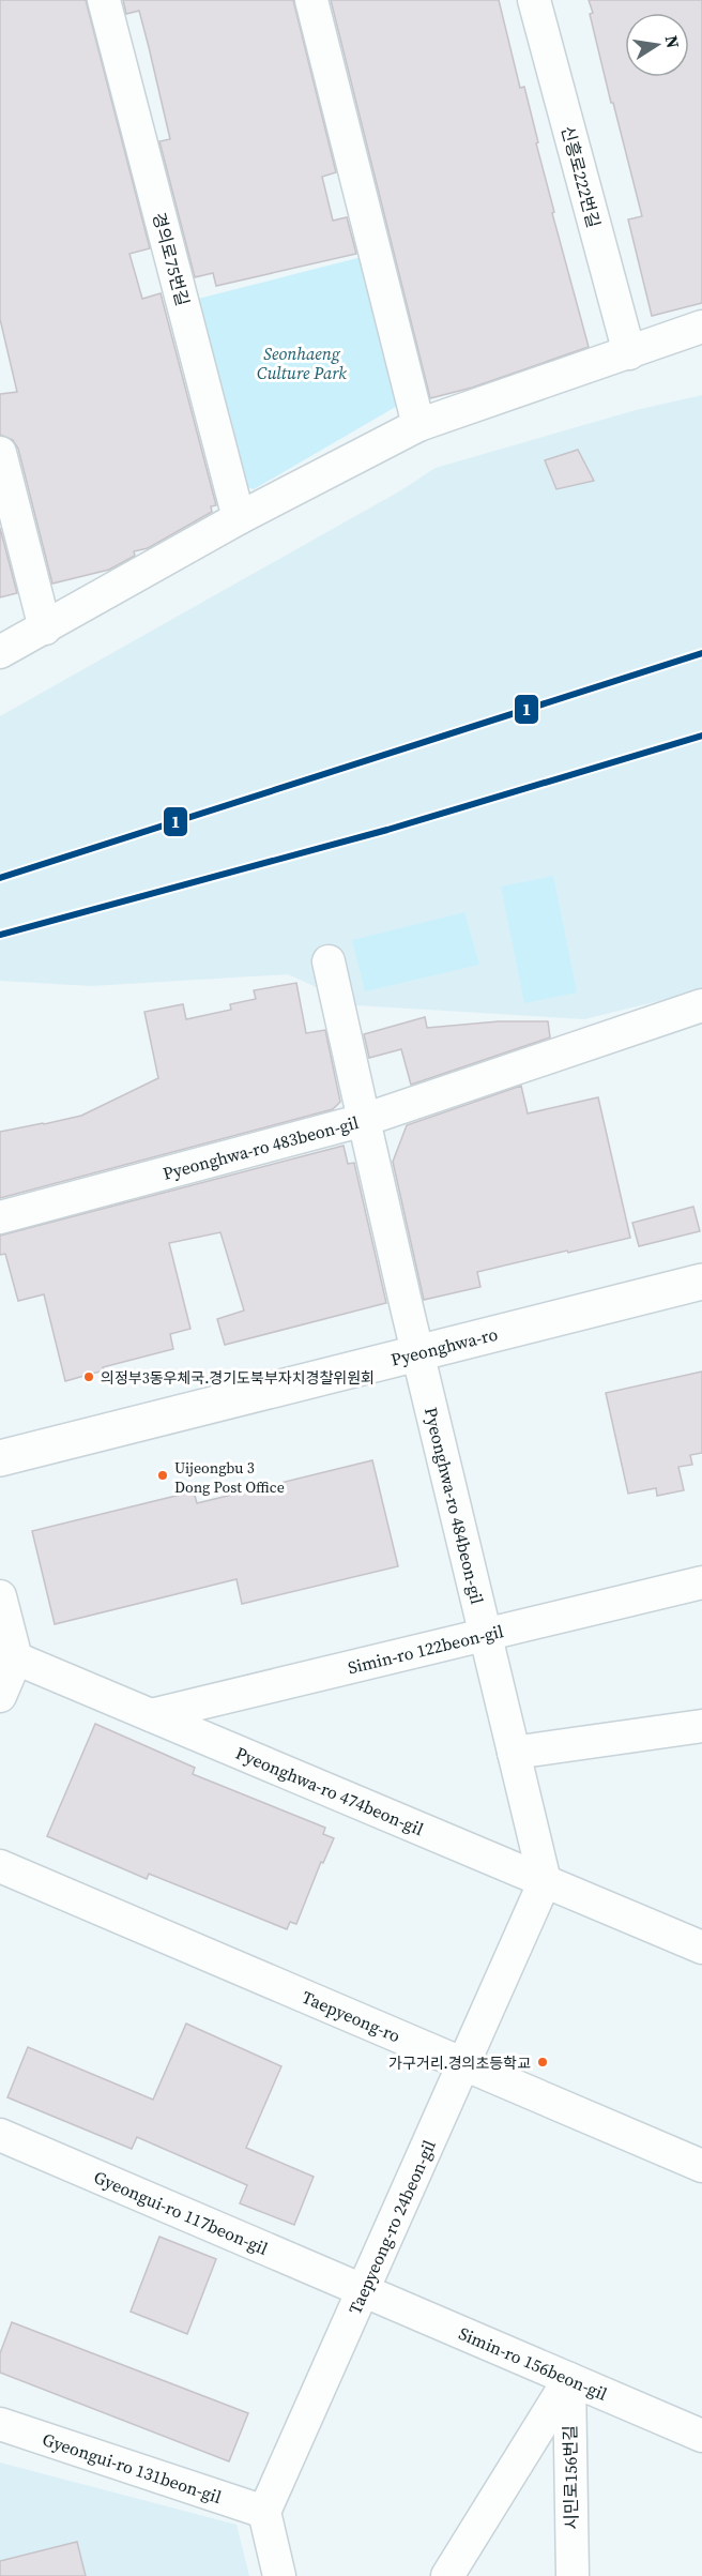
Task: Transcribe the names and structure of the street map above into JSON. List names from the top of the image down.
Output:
{
  "streets": {
    "main road": ["Pyeonghwa-ro"],
    "street": [
      "신흥로222번길",
      "경의로75번길",
      "Pyeonghwa-ro 483beon-gil",
      "Pyeonghwa-ro 484beon-gil",
      "Simin-ro 122beon-gil",
      "Pyeonghwa-ro 474beon-gil",
      "Taepyeong-ro",
      "Gyeongui-ro 117beon-gil",
      "Taepyeong-ro 24beon-gil",
      "Simin-ro 156beon-gil",
      "Gyeongui-ro 131beon-gil",
      "시민로156번길"
    ]
  },
  "crossings": [
    ["Pyeonghwa-ro 483beon-gil", "Pyeonghwa-ro"],
    ["Pyeonghwa-ro 483beon-gil", "Pyeonghwa-ro 484beon-gil"],
    ["Pyeonghwa-ro", "Pyeonghwa-ro 484beon-gil"],
    ["Pyeonghwa-ro 484beon-gil", "Simin-ro 122beon-gil"],
    ["Pyeonghwa-ro 484beon-gil", "Pyeonghwa-ro 474beon-gil"],
    ["Pyeonghwa-ro 484beon-gil", "Taepyeong-ro 24beon-gil"],
    ["Simin-ro 122beon-gil", "Pyeonghwa-ro 474beon-gil"],
    ["Pyeonghwa-ro 474beon-gil", "Taepyeong-ro 24beon-gil"],
    ["Taepyeong-ro", "Taepyeong-ro 24beon-gil"],
    ["Gyeongui-ro 117beon-gil", "Taepyeong-ro 24beon-gil"],
    ["Gyeongui-ro 117beon-gil", "Simin-ro 156beon-gil"],
    ["Taepyeong-ro 24beon-gil", "Simin-ro 156beon-gil"],
    ["Taepyeong-ro 24beon-gil", "Gyeongui-ro 131beon-gil"],
    ["Simin-ro 156beon-gil", "시민로156번길"]
  ],
  "parks": ["Seonhaeng Culture Park"],
  "places": ["의정부3동우체국.경기도북부자치경찰위원회", "Uijeongbu 3 Dong Post Office", "가구거리.경의초등학교"],
  "lines": ["transit line 1"],
  "north": "right"
}
